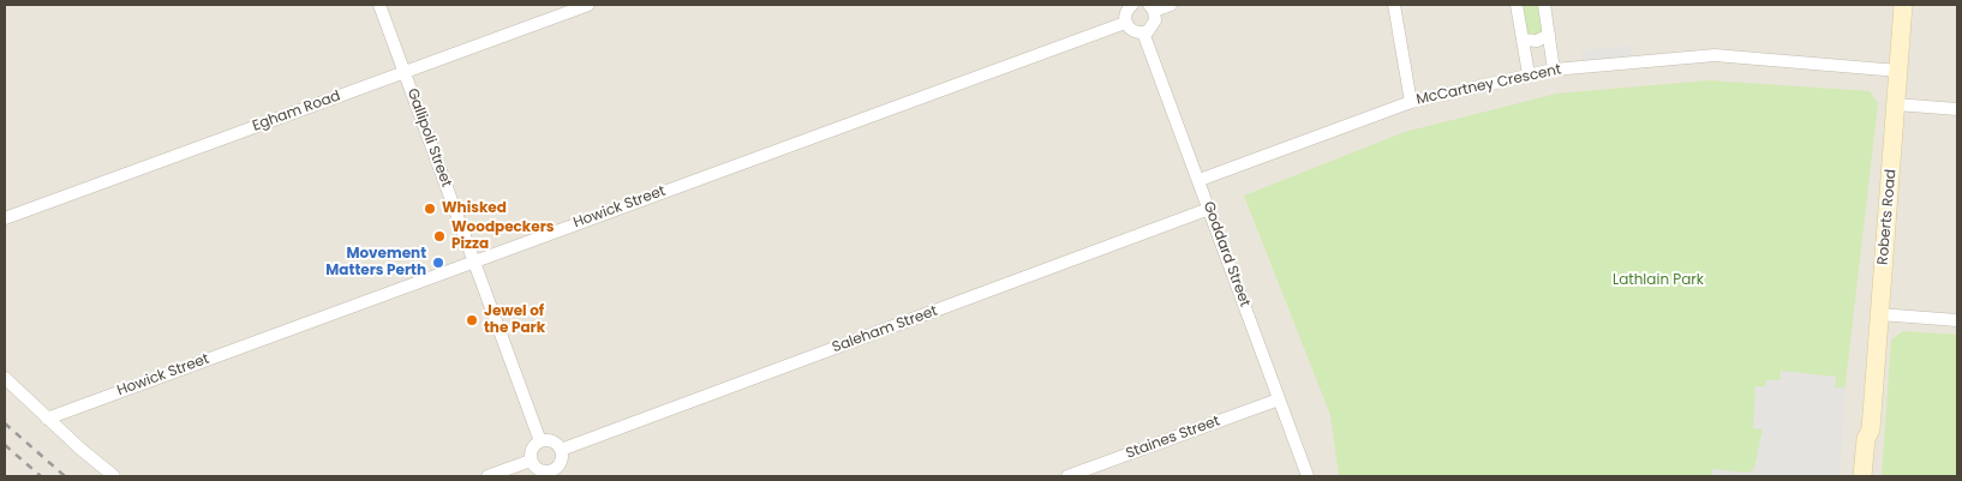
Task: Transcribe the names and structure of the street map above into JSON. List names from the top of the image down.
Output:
{
  "streets": {
    "main road": ["Roberts Road"],
    "street": [
      "McCartney Crescent",
      "Egham Road",
      "Gallipoli Street",
      "Howick Street",
      "Goddard Street",
      "Saleham Street",
      "Staines Street"
    ]
  },
  "crossings": [
    ["McCartney Crescent", "Roberts Road"],
    ["McCartney Crescent", "Goddard Street"],
    ["Egham Road", "Gallipoli Street"],
    ["Gallipoli Street", "Howick Street"],
    ["Gallipoli Street", "Saleham Street"],
    ["Goddard Street", "Saleham Street"],
    ["Goddard Street", "Staines Street"]
  ],
  "parks": ["Lathlain Park"],
  "places": [
    "Whisked",
    "Woodpeckers Pizza",
    "Movement Matters Perth",
    "Jewel of the Park"
  ]
}
